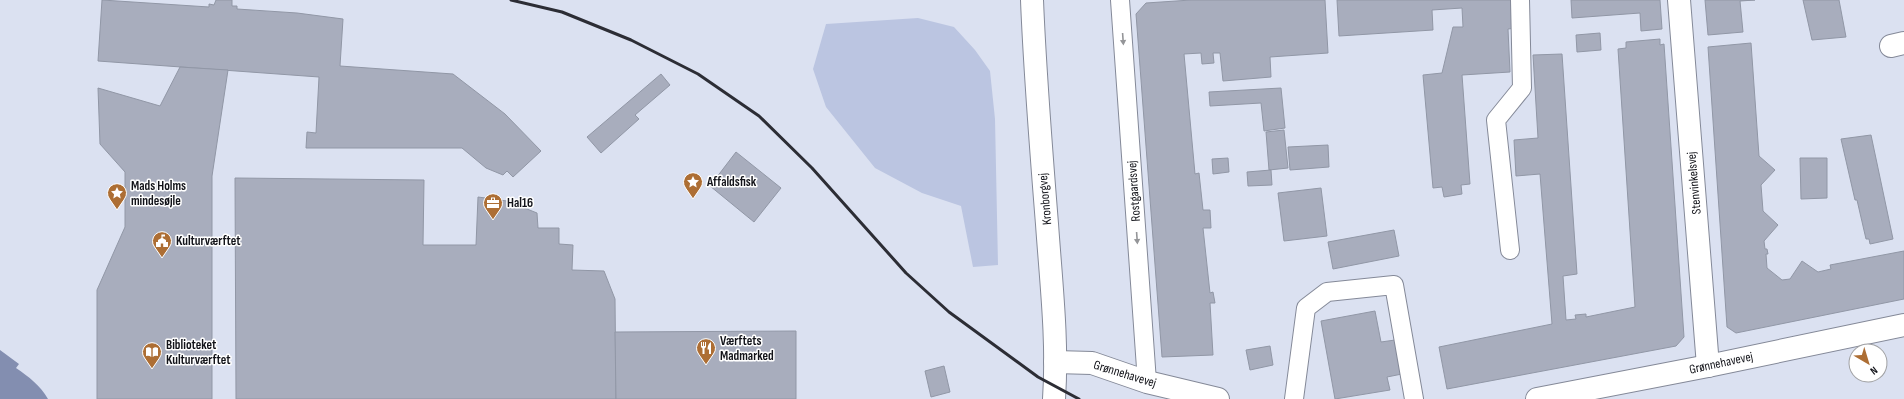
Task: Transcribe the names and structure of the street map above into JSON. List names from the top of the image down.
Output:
{
  "streets": {
    "street": ["Stenvinkelsvej", "Kronborgvej", "Grønnehavevej"],
    "lane": ["Rostgaardsvej"]
  },
  "crossings": [
    ["Stenvinkelsvej", "Grønnehavevej"],
    ["Rostgaardsvej", "Grønnehavevej"],
    ["Kronborgvej", "Grønnehavevej"]
  ],
  "one_way": ["Rostgaardsvej"],
  "places": {
    "place": ["Affaldsfisk", "Mads Holms mindesøjle"],
    "office": ["Hal16"],
    "public building": ["Kulturværftet"],
    "restaurant": ["Værftets Madmarked"],
    "library": ["Biblioteket Kulturværftet"]
  },
  "north": "bottom right"
}
